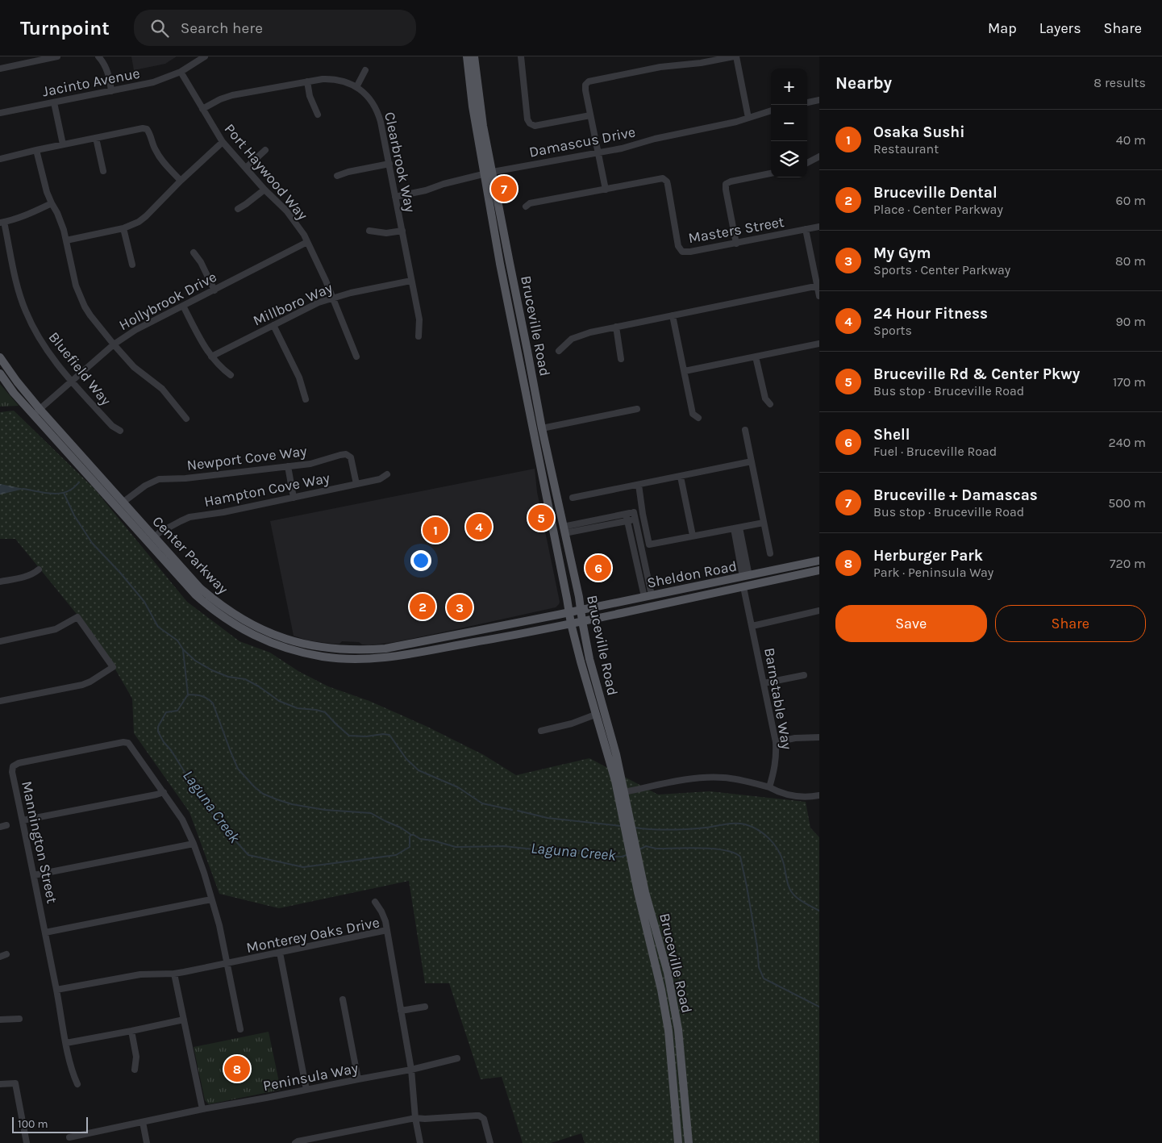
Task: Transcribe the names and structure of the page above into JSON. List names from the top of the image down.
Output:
{
  "streets": {
    "main road": ["Bruceville Road", "Center Parkway", "Sheldon Road"],
    "street": [
      "Jacinto Avenue",
      "Damascus Drive",
      "Clearbrook Way",
      "Port Haywood Way",
      "Masters Street",
      "Hollybrook Drive",
      "Millboro Way",
      "Bluefield Way",
      "Newport Cove Way",
      "Hampton Cove Way",
      "Barnstable Way",
      "Mannington Street",
      "Monterey Oaks Drive",
      "Peninsula Way"
    ]
  },
  "crossings": [
    ["Jacinto Avenue", "Port Haywood Way"],
    ["Damascus Drive", "Clearbrook Way"],
    ["Damascus Drive", "Bruceville Road"],
    ["Clearbrook Way", "Port Haywood Way"],
    ["Clearbrook Way", "Millboro Way"],
    ["Port Haywood Way", "Hollybrook Drive"],
    ["Port Haywood Way", "Millboro Way"],
    ["Hollybrook Drive", "Bluefield Way"],
    ["Hollybrook Drive", "Center Parkway"],
    ["Bruceville Road", "Center Parkway"],
    ["Bruceville Road", "Sheldon Road"],
    ["Newport Cove Way", "Hampton Cove Way"],
    ["Newport Cove Way", "Center Parkway"],
    ["Hampton Cove Way", "Center Parkway"],
    ["Center Parkway", "Sheldon Road"],
    ["Sheldon Road", "Barnstable Way"],
    ["Mannington Street", "Monterey Oaks Drive"],
    ["Monterey Oaks Drive", "Peninsula Way"]
  ],
  "water": ["Laguna Creek"],
  "scale_bar": "100 m",
  "page": {
    "header": "Turnpoint",
    "search": "Search here",
    "nav": ["Map", "Layers", "Share"],
    "heading": ["Nearby", "8 results"],
    "map_buttons": ["+", "−"],
    "list": [
      {
        "mark": "1",
        "name": "Osaka Sushi",
        "note": "Restaurant",
        "value": "40 m"
      },
      {
        "mark": "2",
        "name": "Bruceville Dental",
        "note": "Place · Center Parkway",
        "value": "60 m"
      },
      {
        "mark": "3",
        "name": "My Gym",
        "note": "Sports · Center Parkway",
        "value": "80 m"
      },
      {
        "mark": "4",
        "name": "24 Hour Fitness",
        "note": "Sports",
        "value": "90 m"
      },
      {
        "mark": "5",
        "name": "Bruceville Rd & Center Pkwy",
        "note": "Bus stop · Bruceville Road",
        "value": "170 m"
      },
      {
        "mark": "6",
        "name": "Shell",
        "note": "Fuel · Bruceville Road",
        "value": "240 m"
      },
      {
        "mark": "7",
        "name": "Bruceville + Damascas",
        "note": "Bus stop · Bruceville Road",
        "value": "500 m"
      },
      {
        "mark": "8",
        "name": "Herburger Park",
        "note": "Park · Peninsula Way",
        "value": "720 m"
      }
    ],
    "pins": [
      "7",
      "5",
      "4",
      "1",
      "6",
      "2",
      "3",
      "8"
    ],
    "buttons": ["Save", "Share"],
    "scale": "100 m"
  }
}
